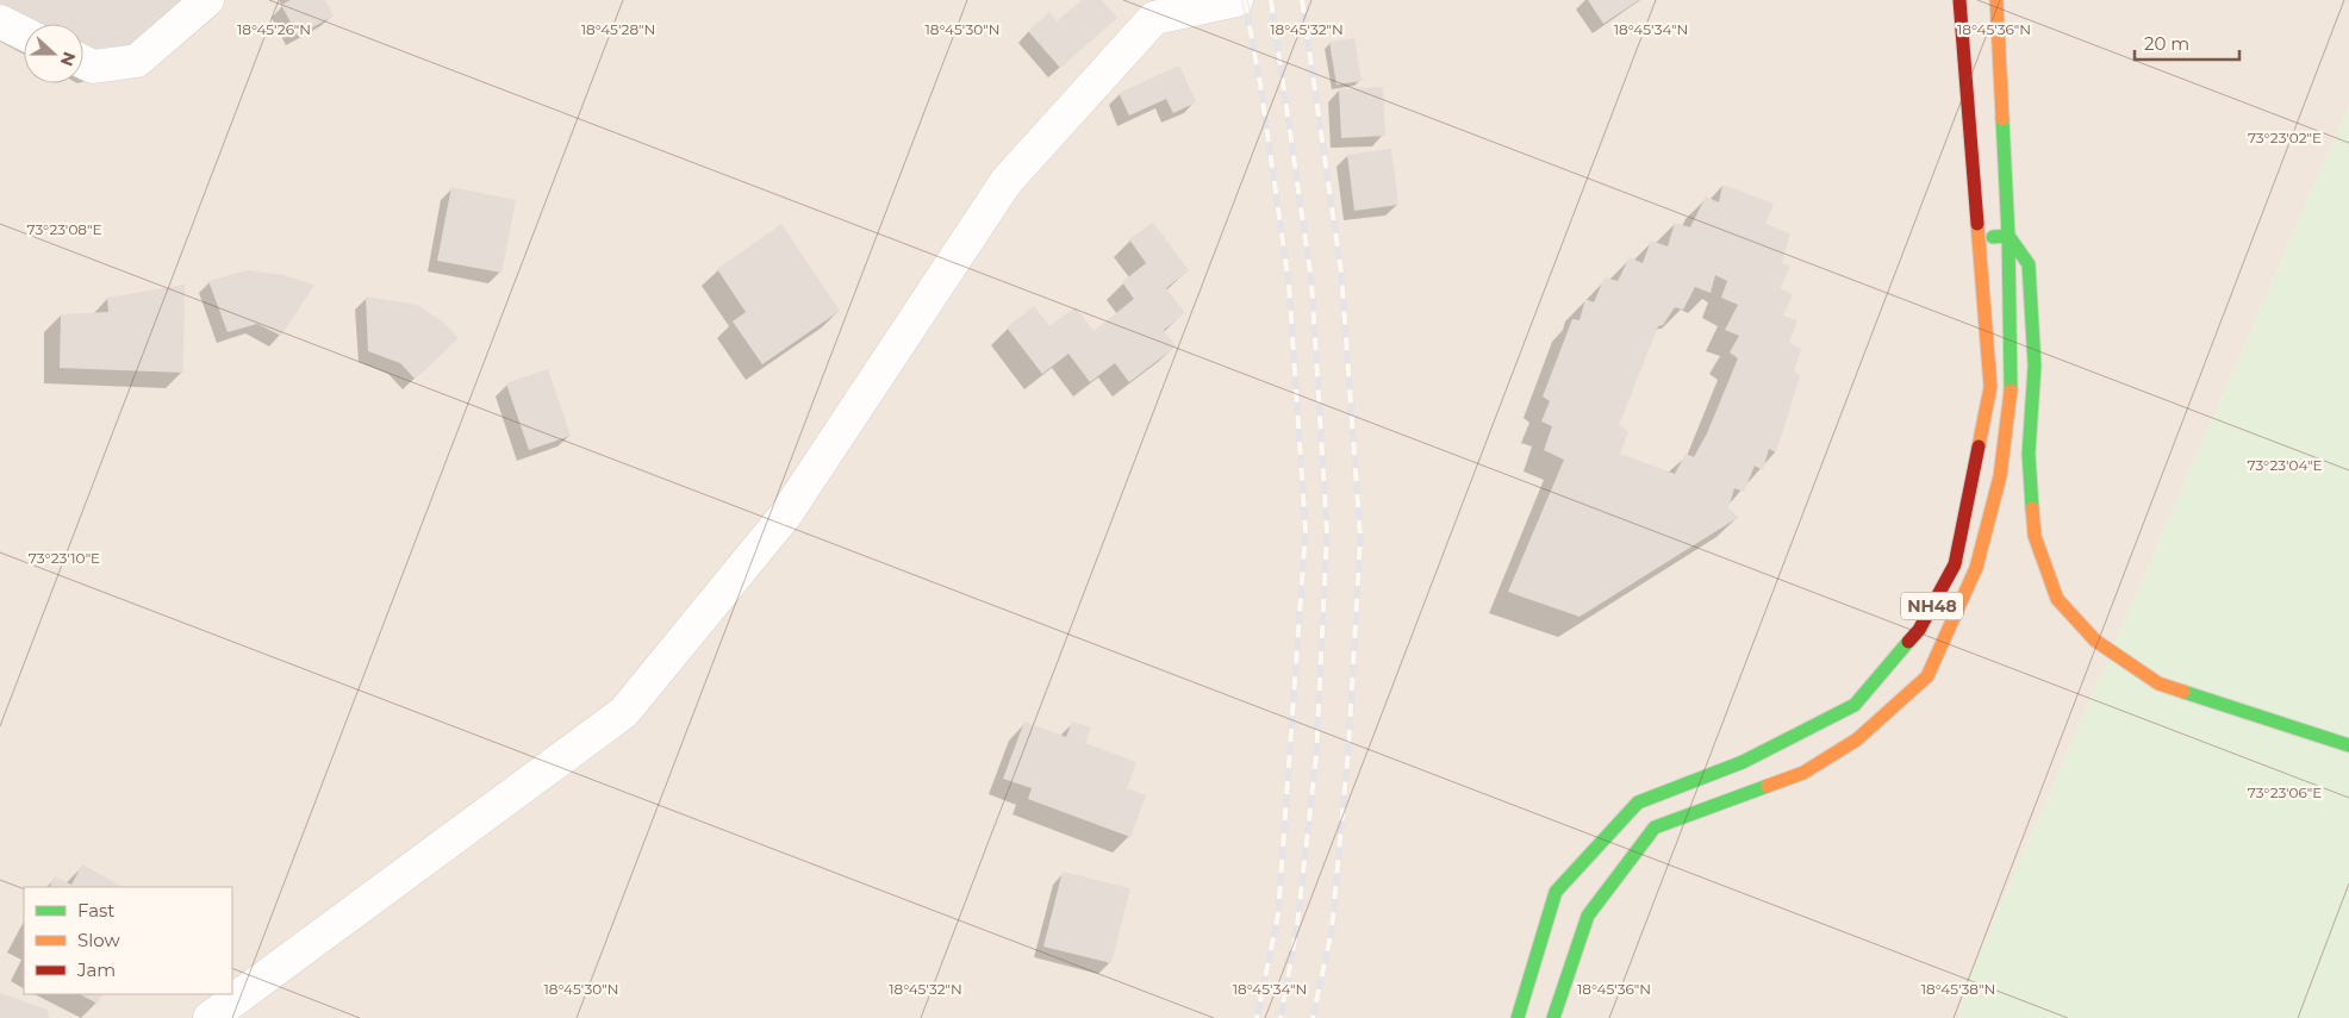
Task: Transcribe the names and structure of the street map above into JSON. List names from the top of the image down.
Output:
{
  "streets": {
    "main road": ["NH48"]
  },
  "legend": ["Fast", "Slow", "Jam"],
  "scale_bar": "20 m",
  "north": "right",
  "coordinates": [
    "18°45'26\"N",
    "18°45'28\"N",
    "18°45'30\"N",
    "18°45'32\"N",
    "18°45'34\"N",
    "18°45'36\"N",
    "73°23'02\"E",
    "73°23'08\"E",
    "73°23'04\"E",
    "73°23'10\"E",
    "73°23'06\"E",
    "18°45'38\"N"
  ]
}
